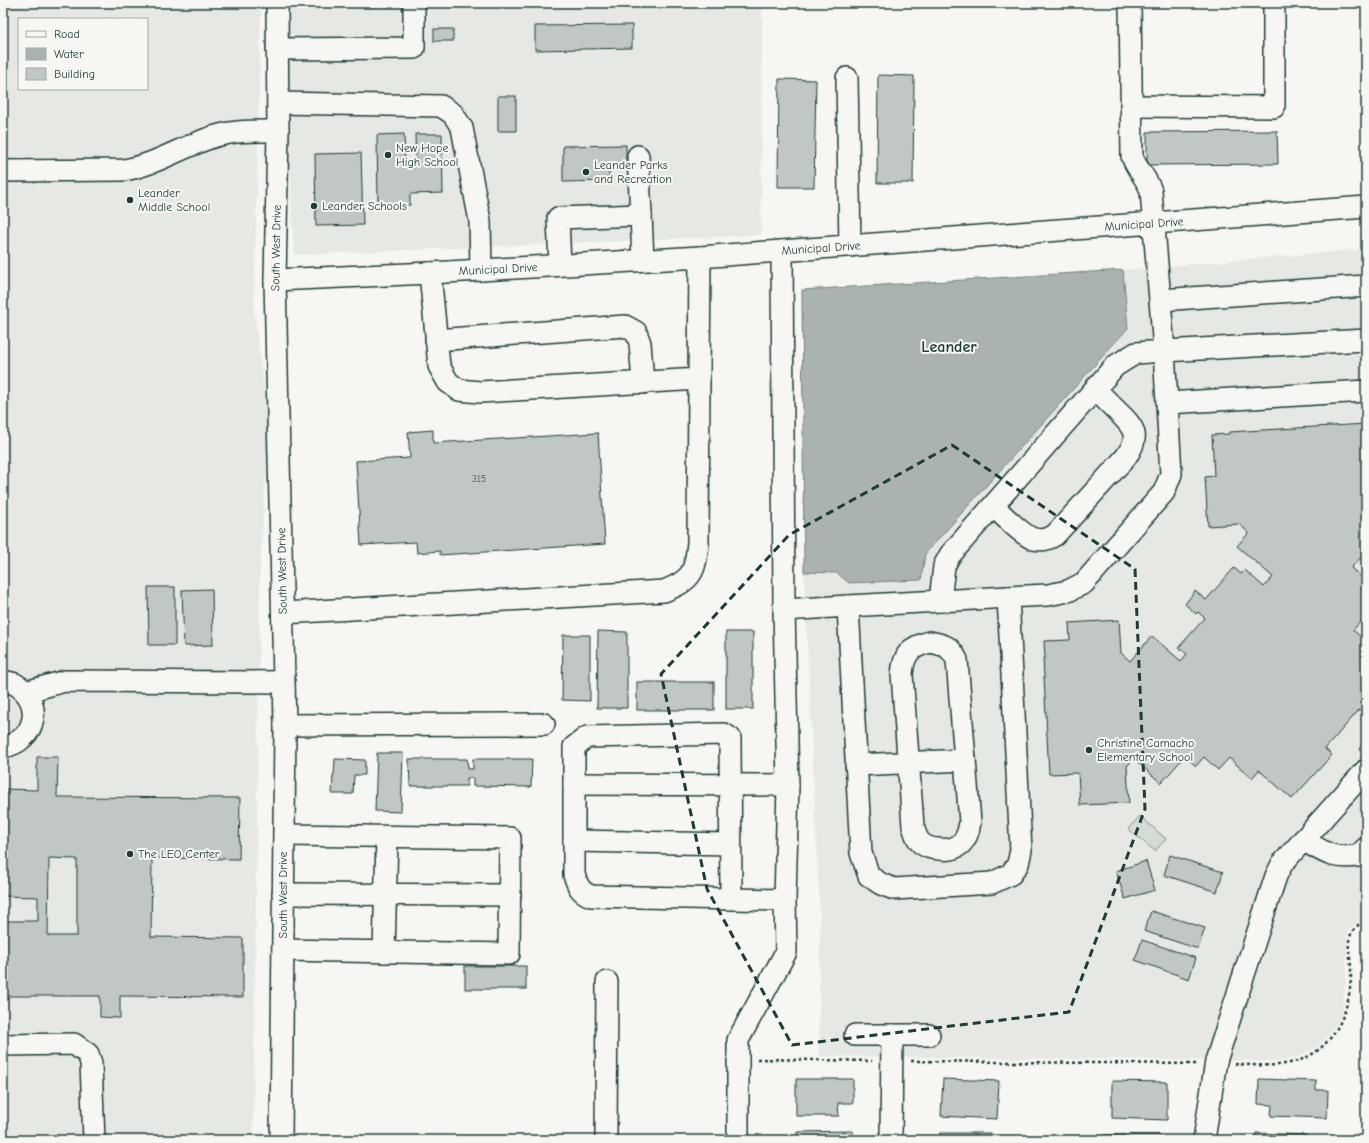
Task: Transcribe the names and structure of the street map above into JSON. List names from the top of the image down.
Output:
{
  "streets": {
    "street": ["Municipal Drive", "South West Drive"]
  },
  "crossings": [
    ["Municipal Drive", "South West Drive"]
  ],
  "districts": ["Leander"],
  "places": [
    "New Hope High School",
    "Leander Parks and Recreation",
    "Leander Middle School",
    "Leander Schools",
    "Christine Camacho Elementary School",
    "The LEO Center"
  ],
  "house_numbers": ["315"],
  "legend": ["Road", "Water", "Building"]
}
